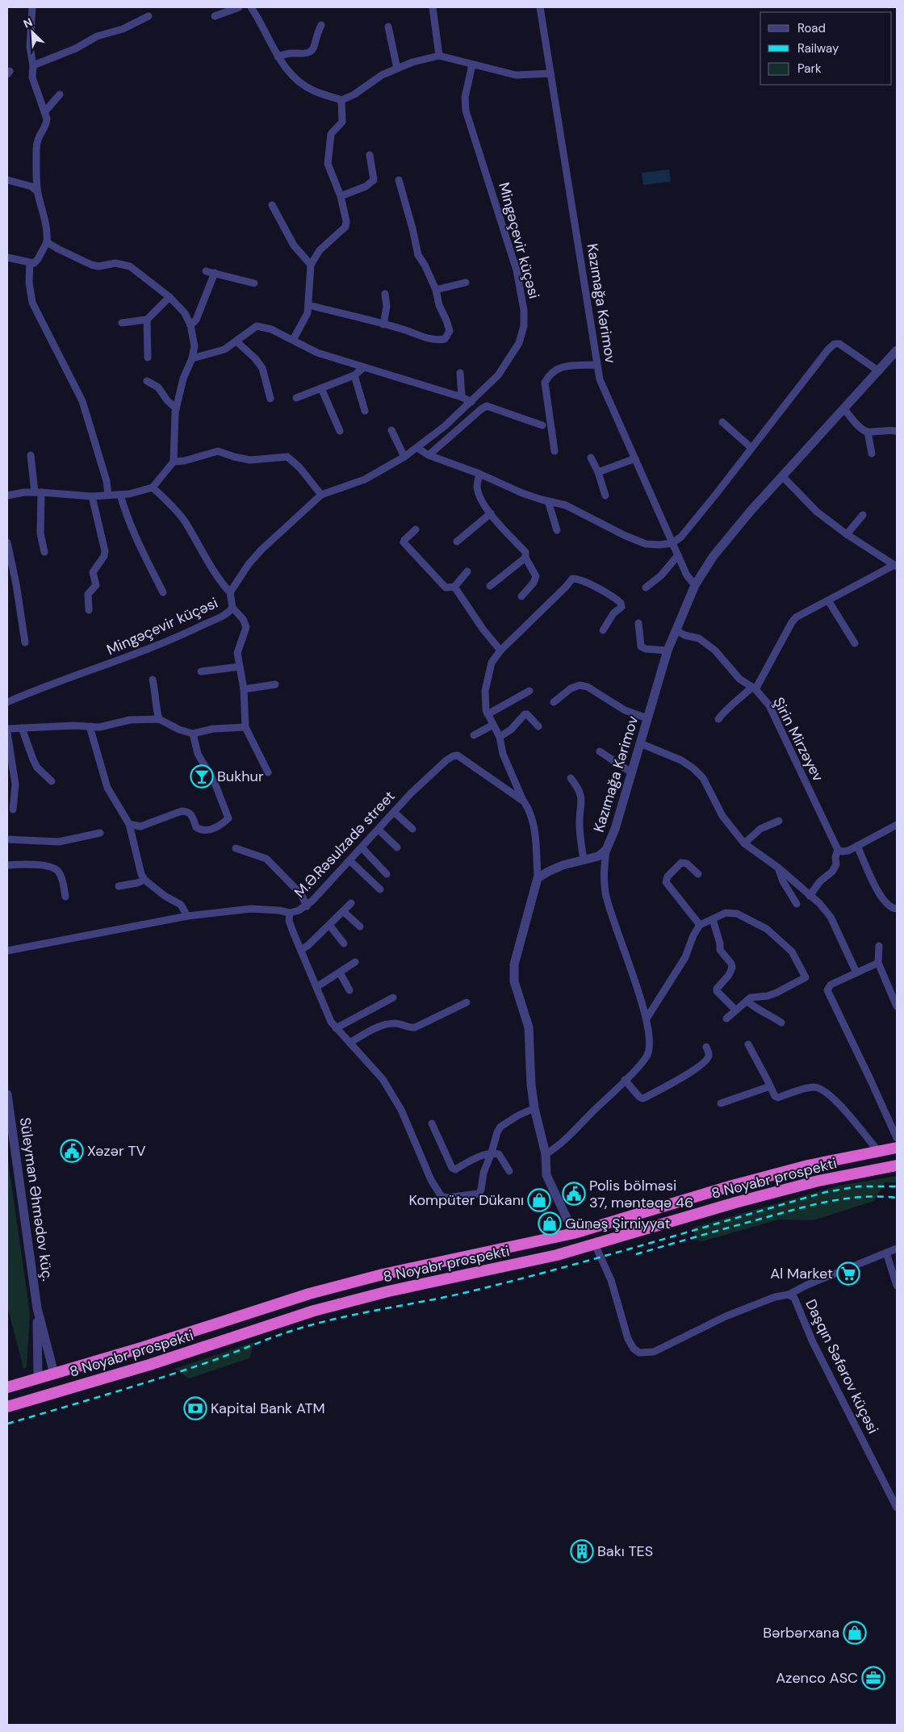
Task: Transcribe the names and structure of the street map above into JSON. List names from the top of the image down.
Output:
{
  "streets": {
    "highway": ["8 Noyabr prospekti"],
    "street": [
      "Mingəçevir küçəsi",
      "Kazımağa Kərimov",
      "Şirin Mirzəyev",
      "M.Ə.Rəsulzadə street",
      "Süleyman Əhmədov küç.",
      "Daşqın Səfərov küçəsi"
    ]
  },
  "crossings": [
    ["Kazımağa Kərimov", "Şirin Mirzəyev"],
    ["Kazımağa Kərimov", "M.Ə.Rəsulzadə street"],
    ["8 Noyabr prospekti", "Daşqın Səfərov küçəsi"]
  ],
  "places": {
    "bar": ["Bukhur"],
    "public building": ["Xəzər TV", "Polis bölməsi 37, məntəqə 46"],
    "shop": ["Kompüter Dükanı", "Günəş Şirniyyat", "Bərbərxana"],
    "supermarket": ["Al Market"],
    "bank": ["Kapital Bank ATM"],
    "building": ["Bakı TES"],
    "office": ["Azenco ASC"]
  },
  "legend": ["Road", "Railway", "Park"],
  "north": "top left"
}
